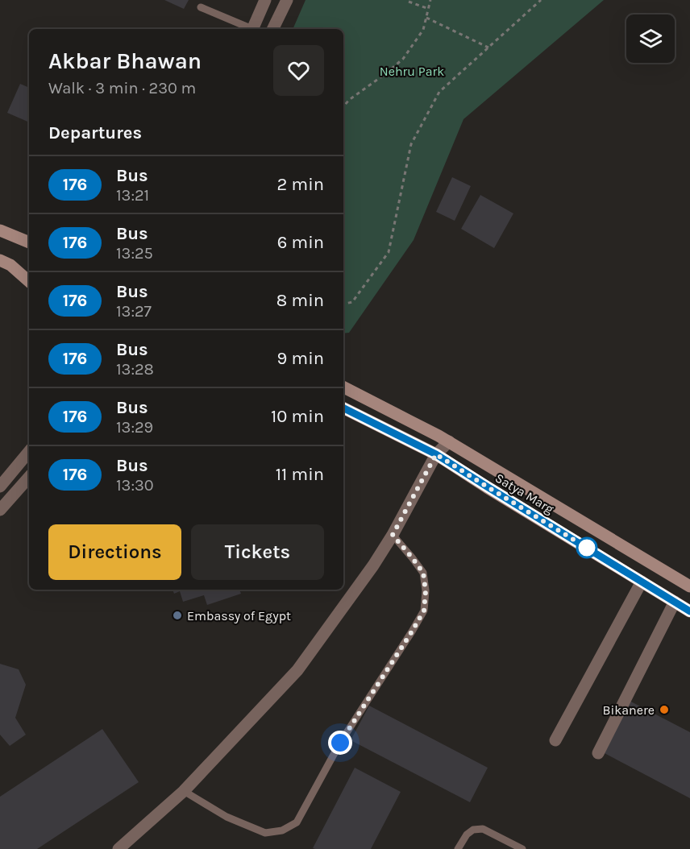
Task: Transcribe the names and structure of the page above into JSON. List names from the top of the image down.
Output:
{
  "streets": {
    "main road": ["Satya Marg"]
  },
  "parks": ["Nehru Park"],
  "places": ["Embassy of Egypt", "Bikanere"],
  "lines": ["bus line 176"],
  "page": {
    "heading": [
      ["Akbar Bhawan", "Walk · 3 min · 230 m"],
      "Departures"
    ],
    "list": [
      {
        "mark": "176",
        "name": "Bus",
        "note": "13:21",
        "value": "2 min"
      },
      {
        "mark": "176",
        "name": "Bus",
        "note": "13:25",
        "value": "6 min"
      },
      {
        "mark": "176",
        "name": "Bus",
        "note": "13:27",
        "value": "8 min"
      },
      {
        "mark": "176",
        "name": "Bus",
        "note": "13:28",
        "value": "9 min"
      },
      {
        "mark": "176",
        "name": "Bus",
        "note": "13:29",
        "value": "10 min"
      },
      {
        "mark": "176",
        "name": "Bus",
        "note": "13:30",
        "value": "11 min"
      }
    ],
    "buttons": ["Directions", "Tickets"]
  }
}
